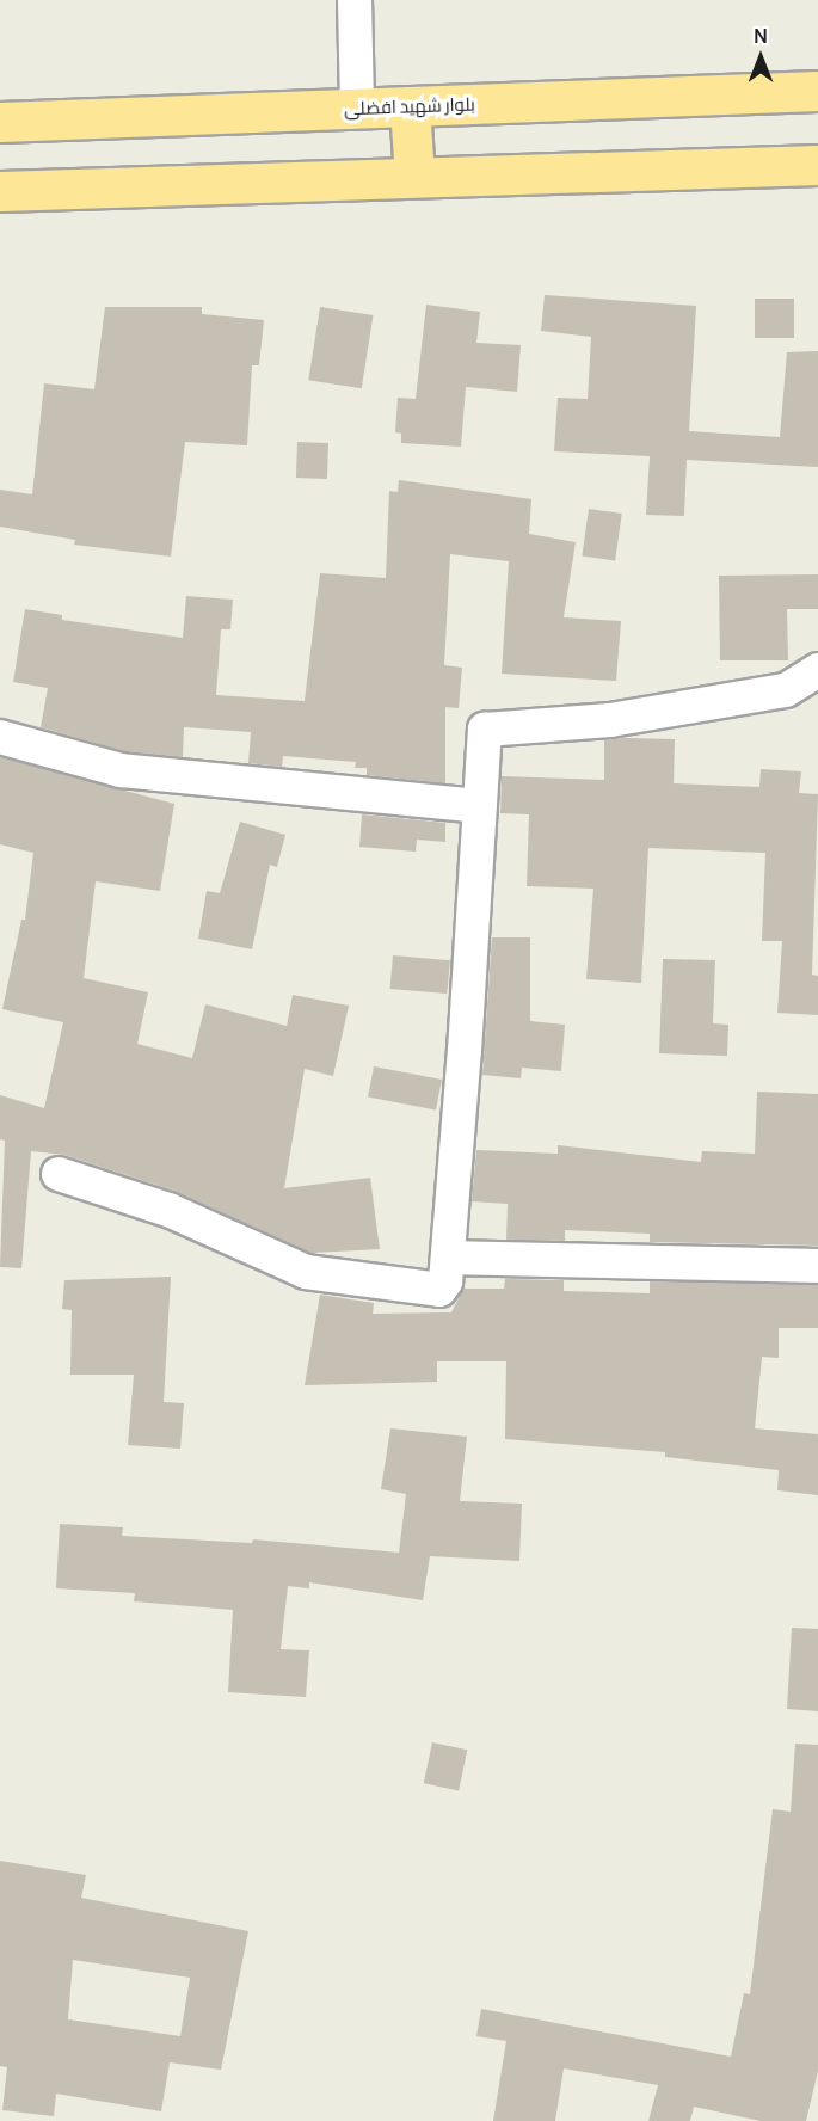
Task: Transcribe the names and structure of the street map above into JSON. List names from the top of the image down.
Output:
{
  "streets": {
    "main road": ["بلوار شهید افضلی"]
  },
  "north": "top"
}
